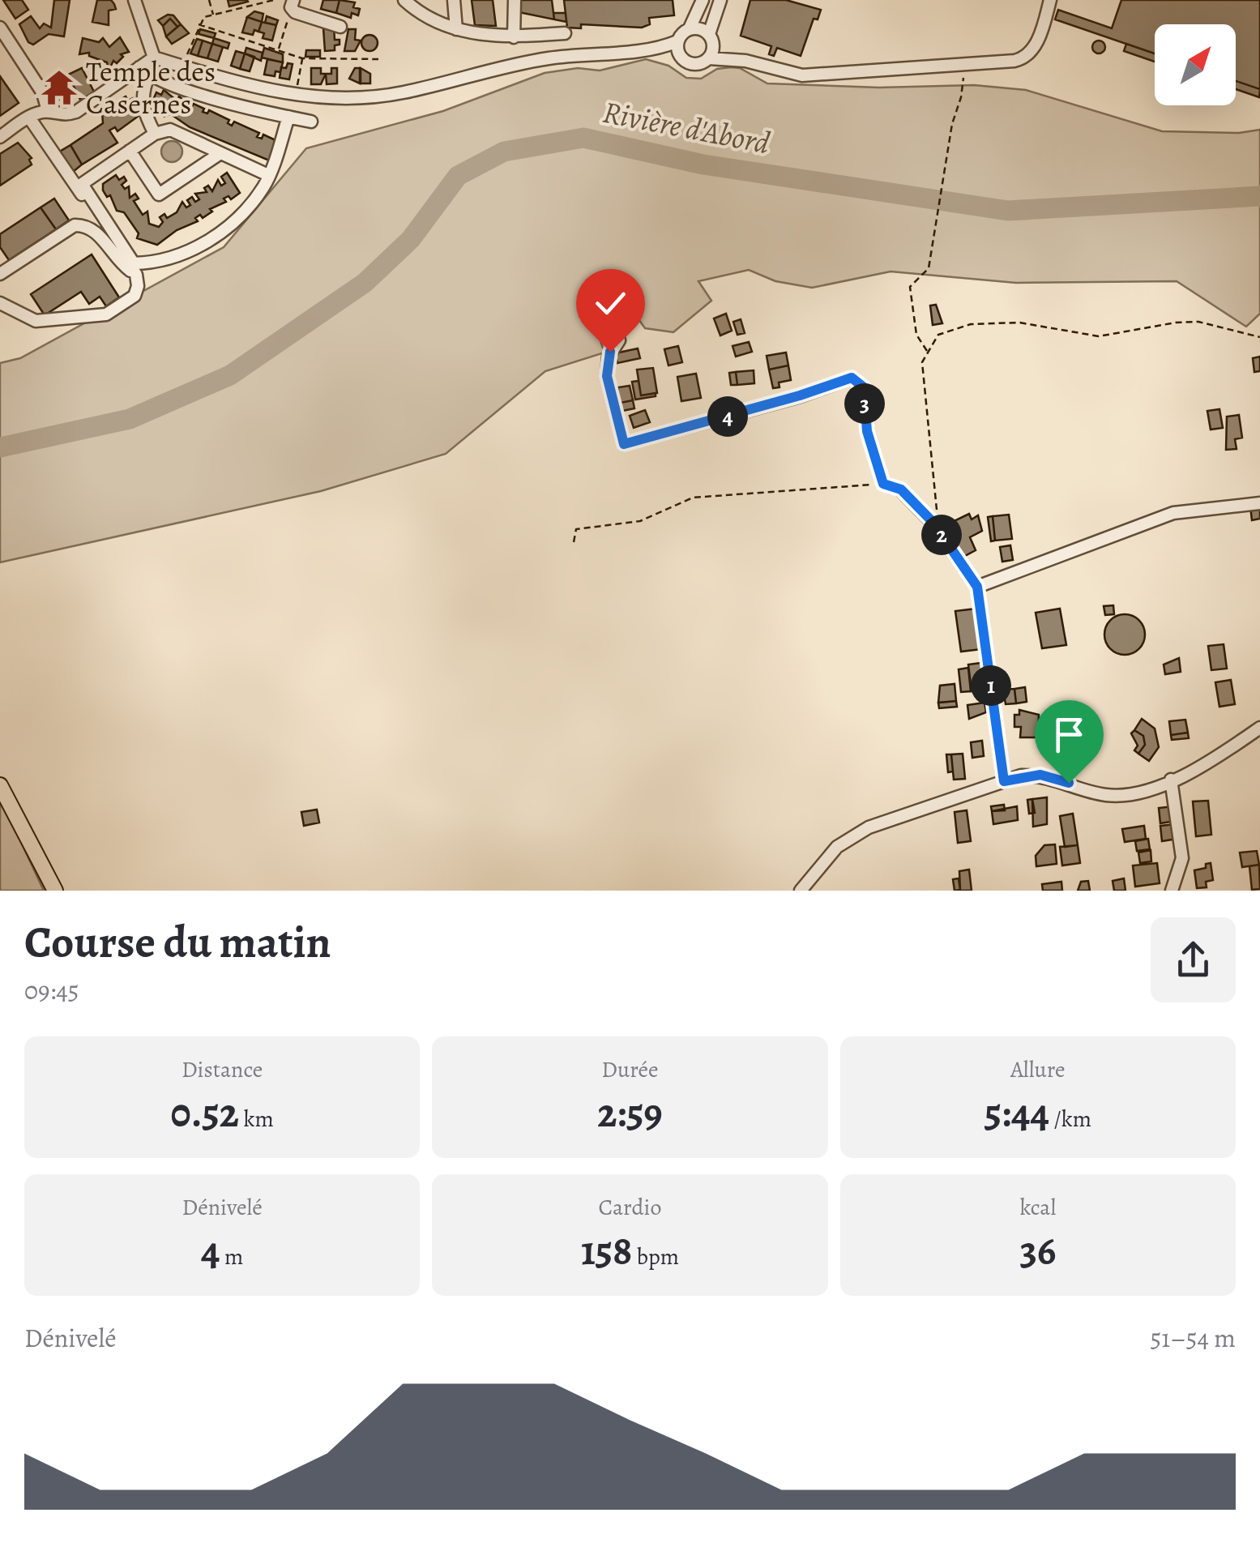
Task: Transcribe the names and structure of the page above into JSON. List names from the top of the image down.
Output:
{
  "water": ["Rivière d'Abord"],
  "places": {
    "temple": ["Temple des Casernes"]
  },
  "north": "top right",
  "page": {
    "pins": [
      "3",
      "4",
      "2",
      "1"
    ],
    "heading": ["Course du matin", "09:45"],
    "stats": [
      ["Distance", "0.52 km"],
      ["Durée", "2:59"],
      ["Allure", "5:44 /km"],
      ["Dénivelé", "4 m"],
      ["Cardio", "158 bpm"],
      ["kcal", "36"]
    ],
    "chart": ["Dénivelé", "51–54 m"]
  }
}
